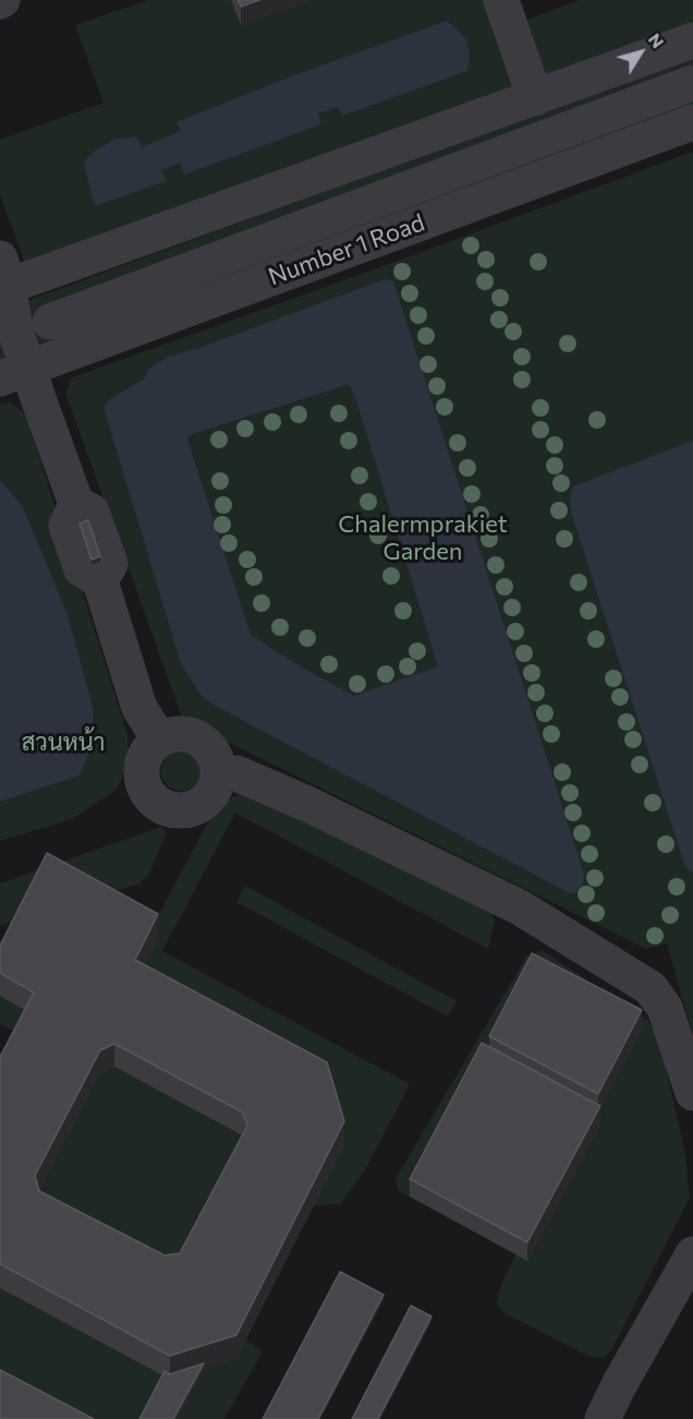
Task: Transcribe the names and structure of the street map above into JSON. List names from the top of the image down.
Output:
{
  "streets": {
    "street": ["Number 1 Road"]
  },
  "parks": ["Chalermprakiet Garden", "สวนหน้า"],
  "north": "top right"
}
